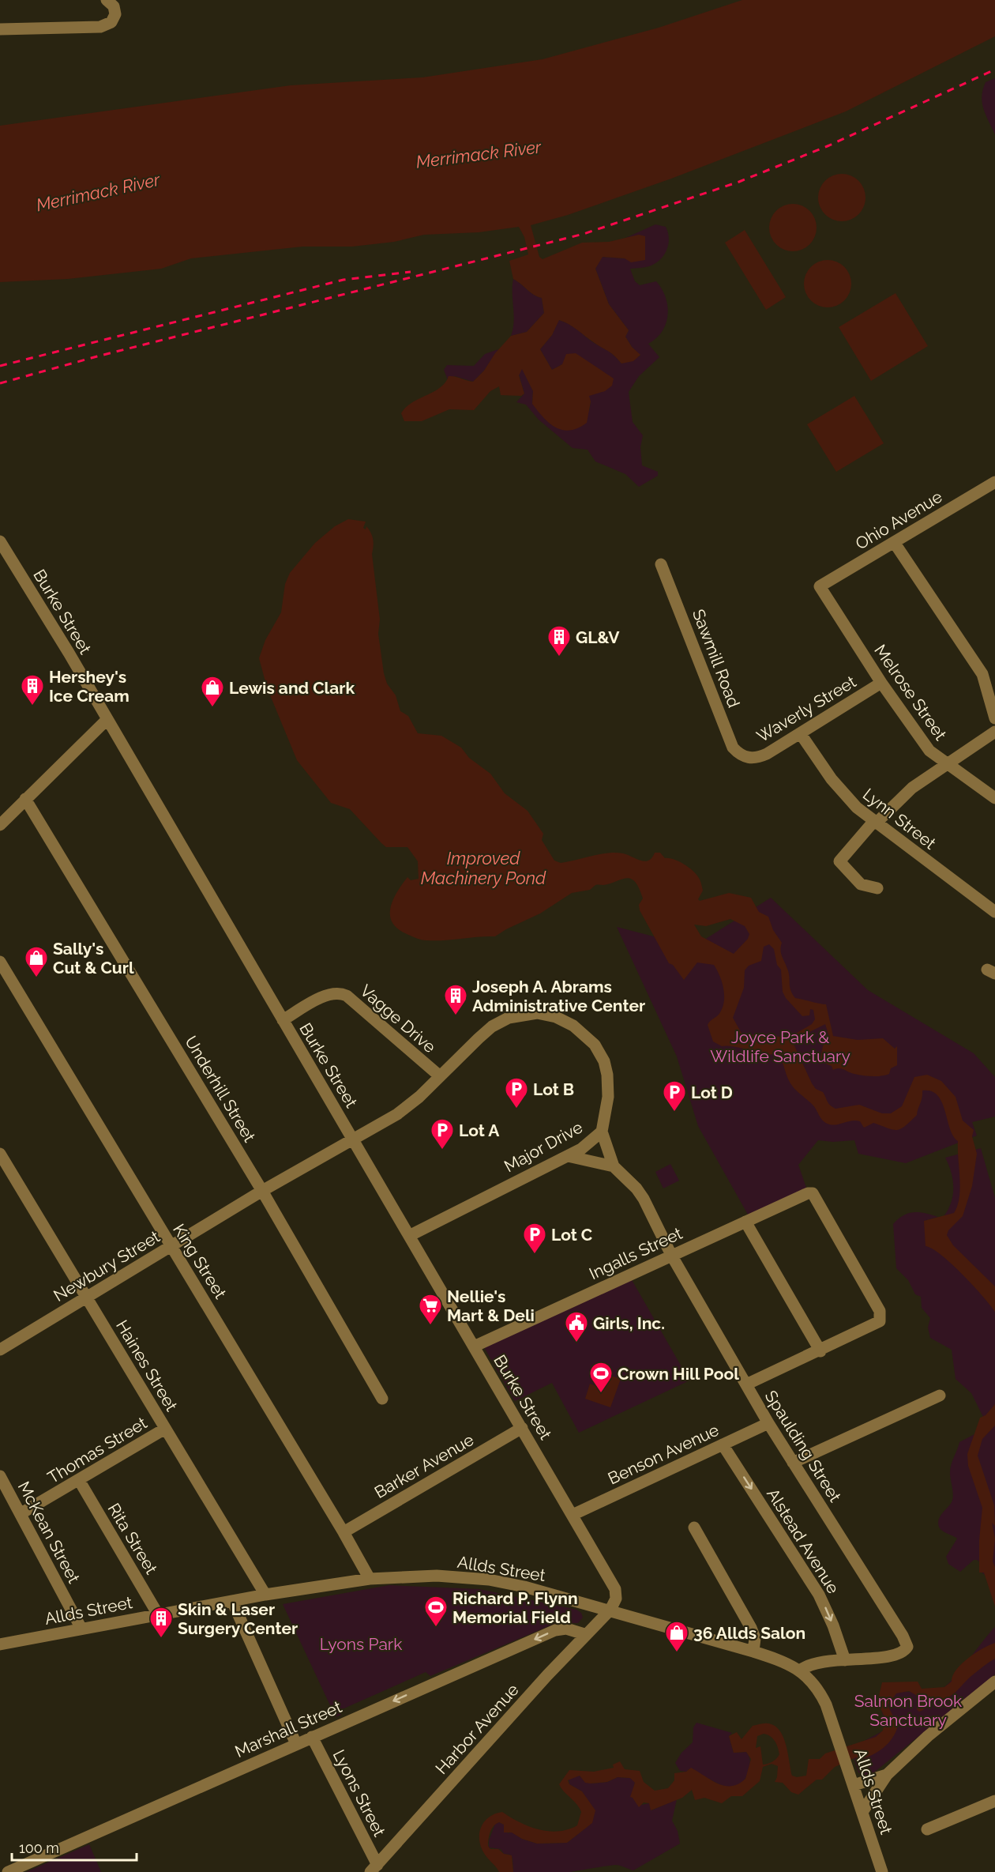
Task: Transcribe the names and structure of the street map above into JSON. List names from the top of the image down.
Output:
{
  "streets": {
    "street": [
      "Ohio Avenue",
      "Burke Street",
      "Sawmill Road",
      "Melrose Street",
      "Waverly Street",
      "Lynn Street",
      "Vagge Drive",
      "Underhill Street",
      "Major Drive",
      "Ingalls Street",
      "King Street",
      "Newbury Street",
      "Haines Street",
      "Spaulding Street",
      "Thomas Street",
      "Benson Avenue",
      "Barker Avenue",
      "McKean Street",
      "Rita Street",
      "Alstead Avenue",
      "Allds Street",
      "Marshall Street",
      "Harbor Avenue",
      "Lyons Street"
    ]
  },
  "crossings": [
    ["Ohio Avenue", "Melrose Street"],
    ["Burke Street", "Vagge Drive"],
    ["Burke Street", "Major Drive"],
    ["Burke Street", "Ingalls Street"],
    ["Burke Street", "Newbury Street"],
    ["Burke Street", "Benson Avenue"],
    ["Burke Street", "Barker Avenue"],
    ["Burke Street", "Allds Street"],
    ["Burke Street", "Harbor Avenue"],
    ["Sawmill Road", "Waverly Street"],
    ["Melrose Street", "Waverly Street"],
    ["Waverly Street", "Lynn Street"],
    ["Vagge Drive", "Major Drive"],
    ["Underhill Street", "Newbury Street"],
    ["Major Drive", "Newbury Street"],
    ["Major Drive", "Spaulding Street"],
    ["Ingalls Street", "Spaulding Street"],
    ["King Street", "Newbury Street"],
    ["King Street", "Barker Avenue"],
    ["King Street", "Allds Street"],
    ["Newbury Street", "Haines Street"],
    ["Haines Street", "Thomas Street"],
    ["Haines Street", "Allds Street"],
    ["Spaulding Street", "Benson Avenue"],
    ["Spaulding Street", "Alstead Avenue"],
    ["Spaulding Street", "Allds Street"],
    ["Thomas Street", "McKean Street"],
    ["Thomas Street", "Rita Street"],
    ["Benson Avenue", "Alstead Avenue"],
    ["McKean Street", "Allds Street"],
    ["Rita Street", "Allds Street"],
    ["Allds Street", "Harbor Avenue"],
    ["Marshall Street", "Harbor Avenue"],
    ["Marshall Street", "Lyons Street"],
    ["Harbor Avenue", "Lyons Street"]
  ],
  "one_way": ["Marshall Street"],
  "water": ["Merrimack River", "Improved Machinery Pond"],
  "parks": ["Joyce Park & Wildlife Sanctuary", "Lyons Park", "Salmon Brook Sanctuary"],
  "places": {
    "building": [
      "GL&V",
      "Hershey's Ice Cream",
      "Joseph A. Abrams Administrative Center",
      "Skin & Laser Surgery Center"
    ],
    "shop": ["Lewis and Clark", "Sally's Cut & Curl", "36 Allds Salon"],
    "parking": [
      "Lot B",
      "Lot D",
      "Lot A",
      "Lot C"
    ],
    "supermarket": ["Nellie's Mart & Deli"],
    "public building": ["Girls, Inc."],
    "sports": ["Crown Hill Pool", "Richard P. Flynn Memorial Field"]
  },
  "scale_bar": "100 m"
}
